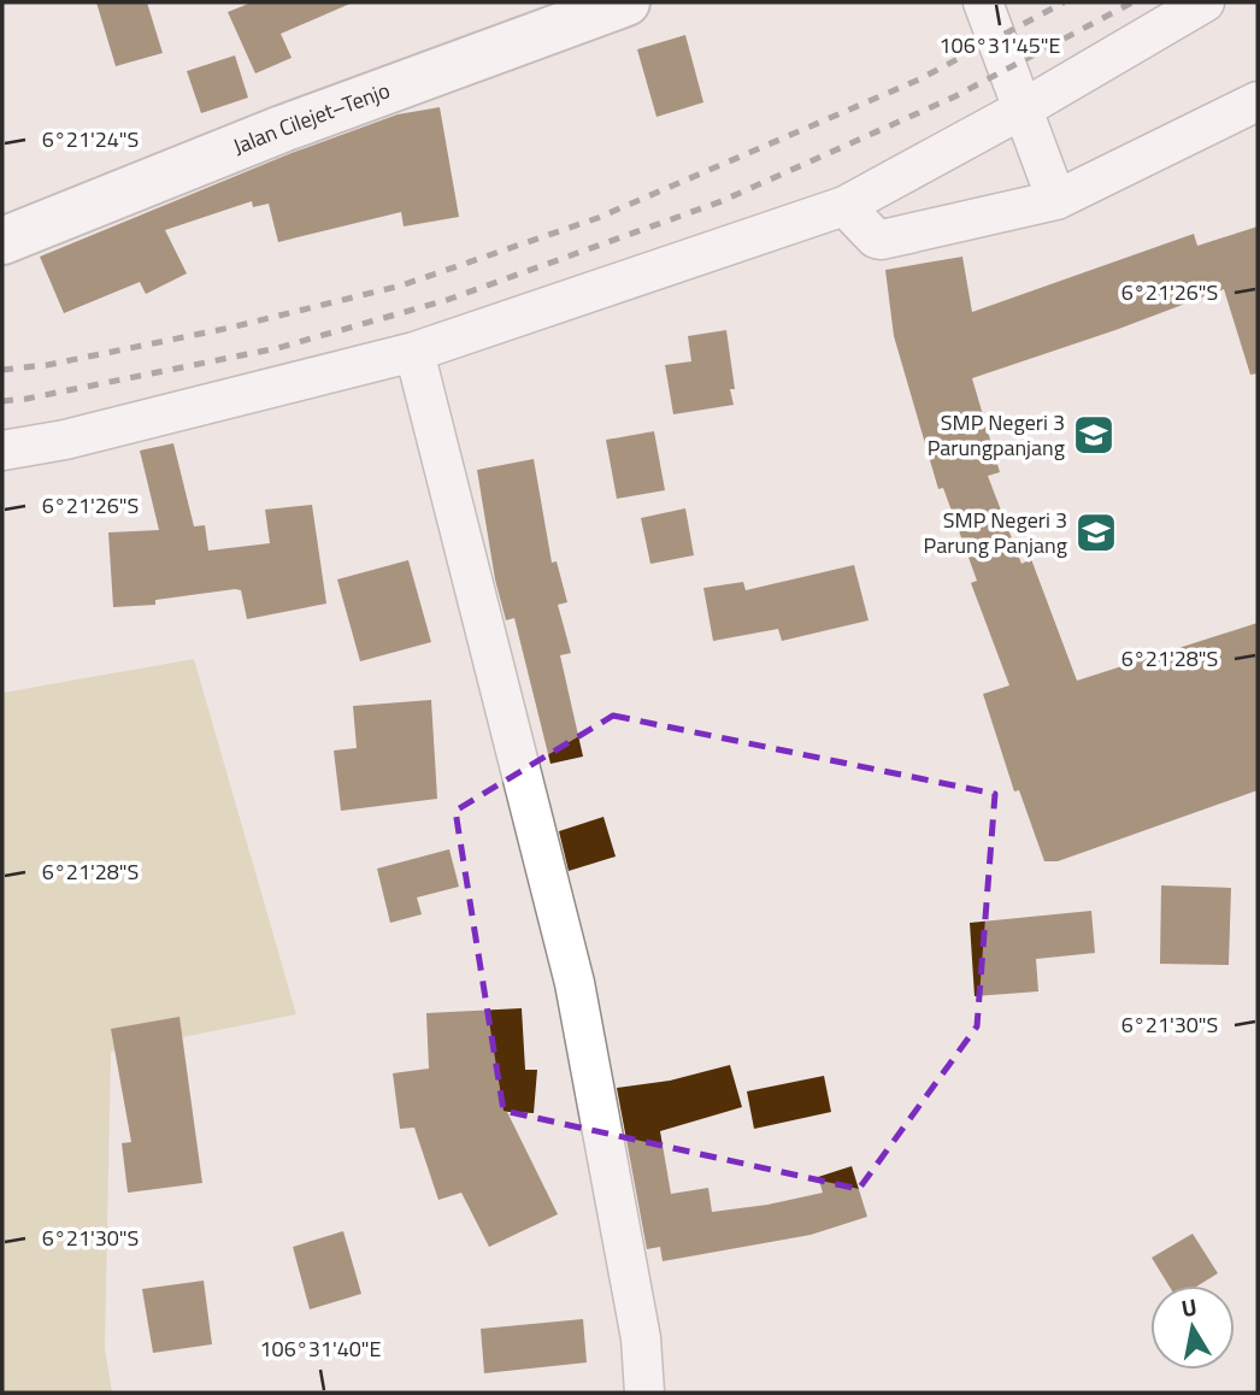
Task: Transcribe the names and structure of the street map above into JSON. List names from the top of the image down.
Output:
{
  "streets": {
    "main road": ["Jalan Cilejet–Tenjo"]
  },
  "places": {
    "school or university": ["SMP Negeri 3 Parungpanjang", "SMP Negeri 3 Parung Panjang"]
  },
  "north": "top",
  "coordinates": [
    "106°31'45\"E",
    "6°21'24\"S",
    "6°21'26\"S",
    "6°21'28\"S",
    "6°21'30\"S",
    "106°31'40\"E"
  ]
}
